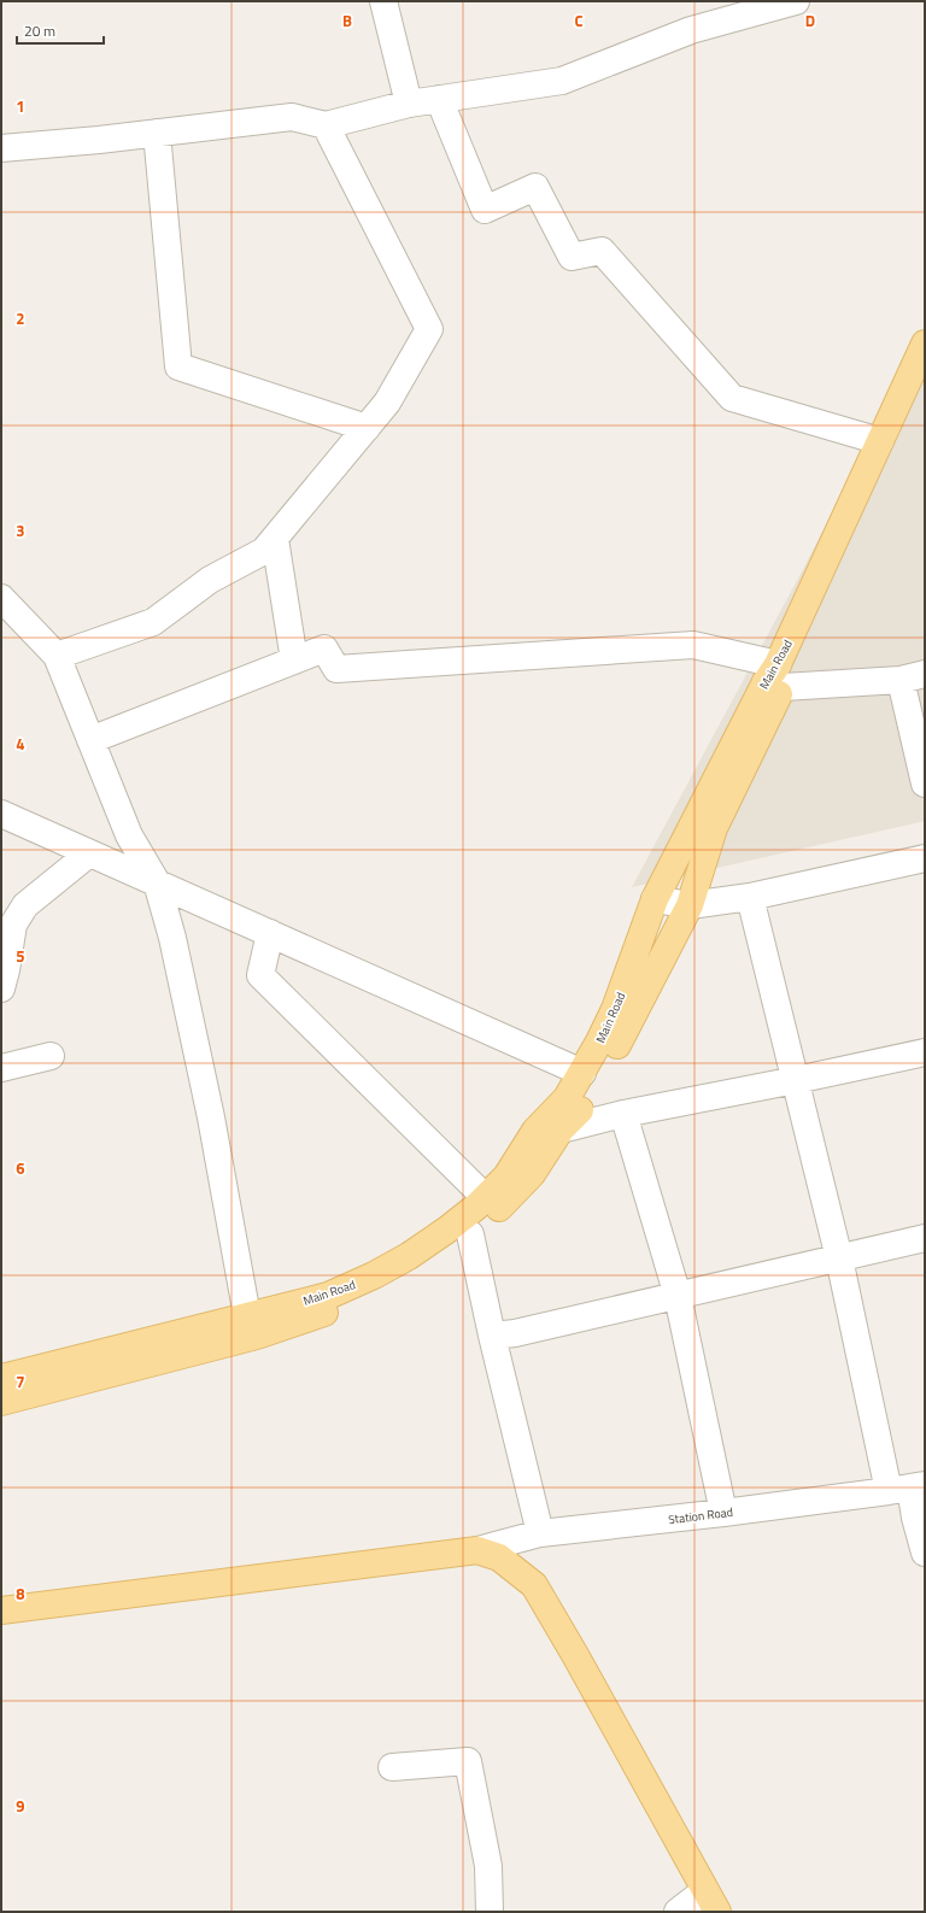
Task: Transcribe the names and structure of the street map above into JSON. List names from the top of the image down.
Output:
{
  "streets": {
    "main road": ["Main Road"],
    "street": ["Station Road"]
  },
  "scale_bar": "20 m",
  "grid": {
    "columns": ["B", "C", "D"],
    "rows": [
      "1",
      "2",
      "3",
      "4",
      "5",
      "6",
      "7",
      "8",
      "9"
    ]
  }
}
